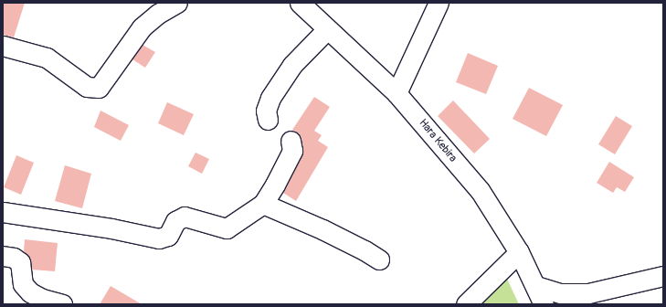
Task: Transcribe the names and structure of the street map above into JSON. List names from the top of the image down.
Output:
{
  "streets": {
    "street": ["Hara Kebira"]
  }
}
